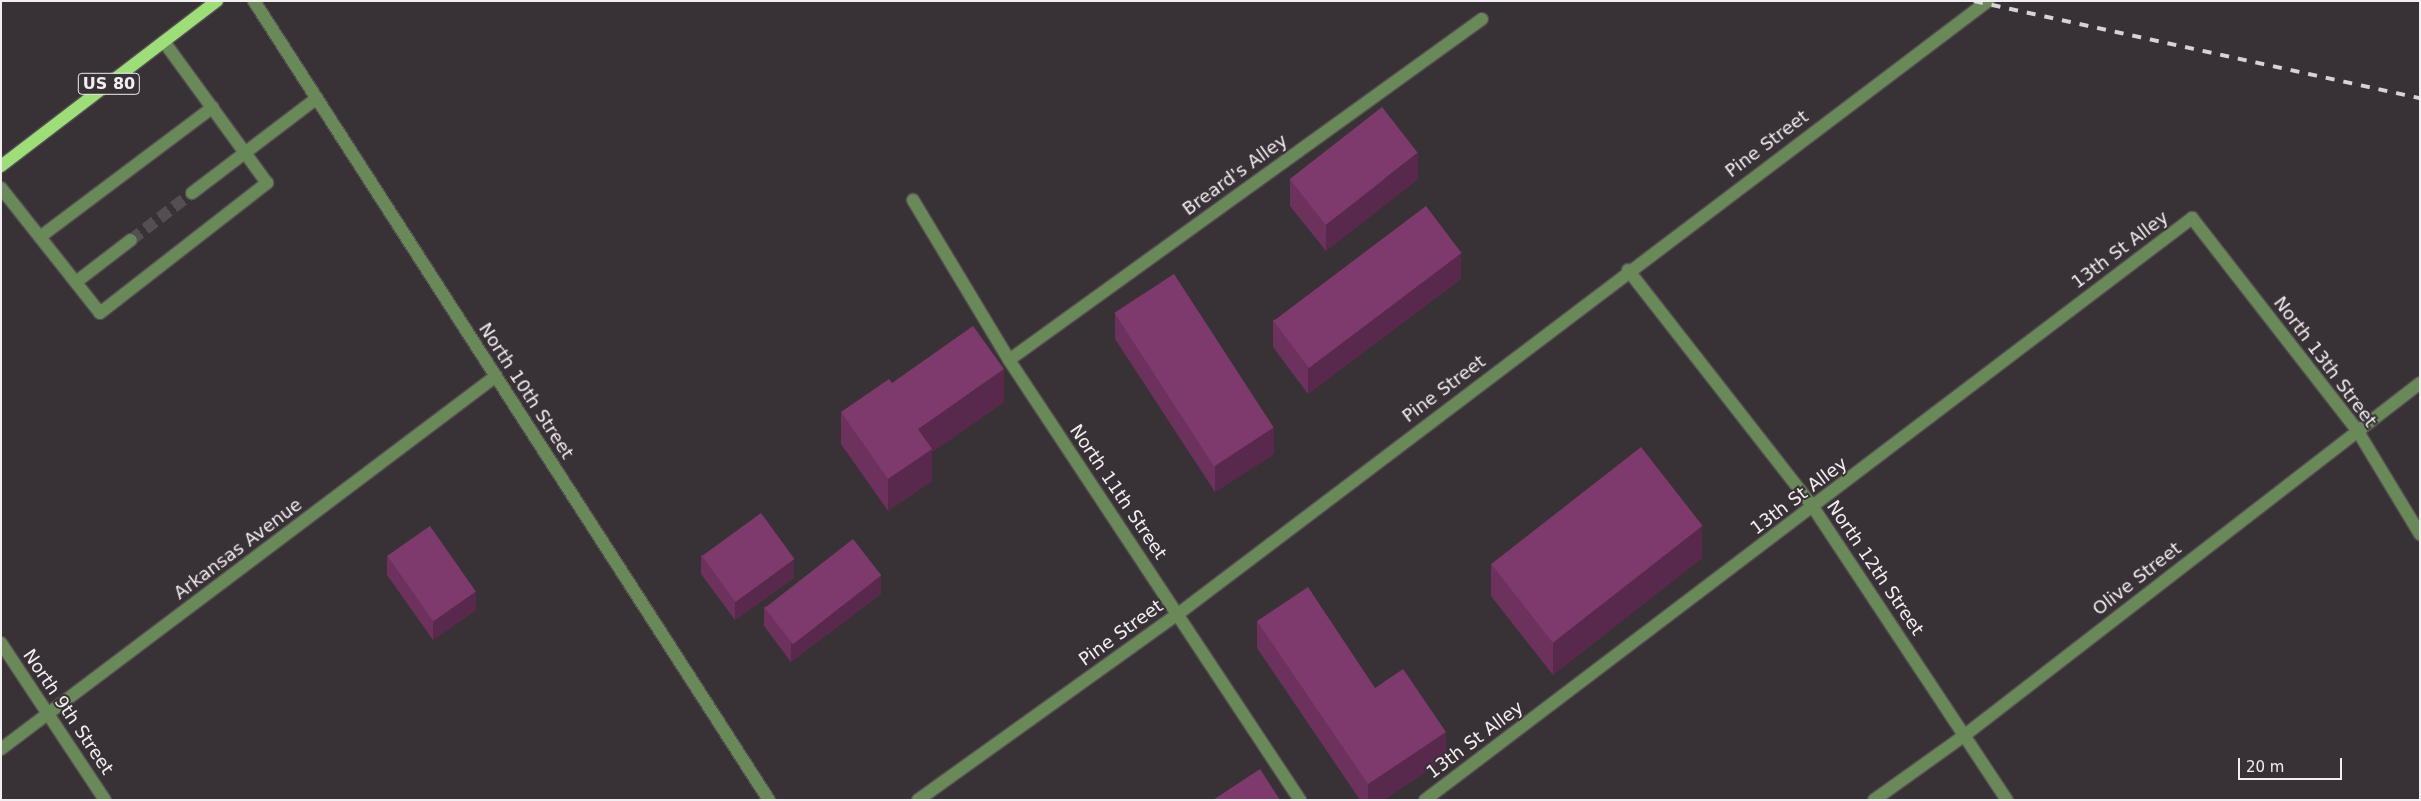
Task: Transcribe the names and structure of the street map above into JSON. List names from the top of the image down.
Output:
{
  "streets": {
    "main road": ["US 80"],
    "street": [
      "Pine Street",
      "Breard's Alley",
      "13th St Alley",
      "North 13th Street",
      "North 10th Street",
      "North 11th Street",
      "Arkansas Avenue",
      "North 12th Street",
      "Olive Street",
      "North 9th Street"
    ]
  },
  "crossings": [
    ["Pine Street", "North 11th Street"],
    ["Pine Street", "North 12th Street"],
    ["Breard's Alley", "North 11th Street"],
    ["13th St Alley", "North 13th Street"],
    ["13th St Alley", "North 12th Street"],
    ["North 13th Street", "Olive Street"],
    ["North 10th Street", "Arkansas Avenue"],
    ["Arkansas Avenue", "North 9th Street"],
    ["North 12th Street", "Olive Street"]
  ],
  "scale_bar": "20 m"
}
